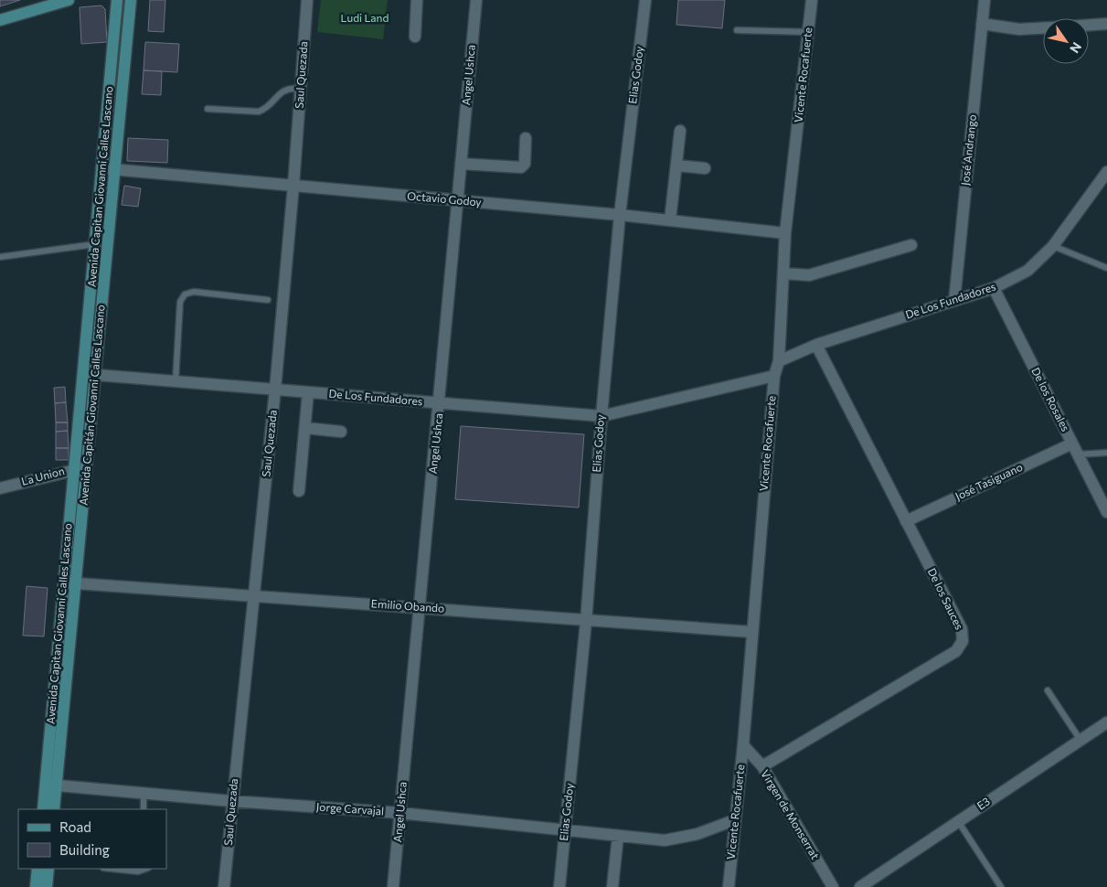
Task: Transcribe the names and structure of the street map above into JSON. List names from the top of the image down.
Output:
{
  "streets": {
    "main road": ["Avenida Capitan Giovanni Calles Lascano", "Avenida Capitán Giovanni Calles Lascano"],
    "street": [
      "Saul Quezada",
      "Angel Ushca",
      "Elias Godoy",
      "Vicente Rocafuerte",
      "José Andrango",
      "Octavio Godoy",
      "De Los Fundadores",
      "De los Rosales",
      "La Union",
      "José Tasiguano",
      "De los Sauces",
      "Emilio Obando",
      "E3",
      "Jorge Carvajal",
      "Virgen de Monserrat"
    ]
  },
  "crossings": [
    ["Saul Quezada", "Octavio Godoy"],
    ["Saul Quezada", "De Los Fundadores"],
    ["Saul Quezada", "Emilio Obando"],
    ["Saul Quezada", "Jorge Carvajal"],
    ["Angel Ushca", "Octavio Godoy"],
    ["Angel Ushca", "De Los Fundadores"],
    ["Angel Ushca", "Emilio Obando"],
    ["Angel Ushca", "Jorge Carvajal"],
    ["Elias Godoy", "Octavio Godoy"],
    ["Elias Godoy", "De Los Fundadores"],
    ["Elias Godoy", "Emilio Obando"],
    ["Elias Godoy", "Jorge Carvajal"],
    ["Vicente Rocafuerte", "Octavio Godoy"],
    ["Vicente Rocafuerte", "De Los Fundadores"],
    ["Vicente Rocafuerte", "Emilio Obando"],
    ["Vicente Rocafuerte", "Jorge Carvajal"],
    ["Vicente Rocafuerte", "Virgen de Monserrat"],
    ["José Andrango", "De Los Fundadores"],
    ["Avenida Capitan Giovanni Calles Lascano", "Octavio Godoy"],
    ["Avenida Capitan Giovanni Calles Lascano", "De Los Fundadores"],
    ["Avenida Capitan Giovanni Calles Lascano", "Avenida Capitán Giovanni Calles Lascano"],
    ["Avenida Capitan Giovanni Calles Lascano", "La Union"],
    ["Avenida Capitan Giovanni Calles Lascano", "Emilio Obando"],
    ["Avenida Capitan Giovanni Calles Lascano", "Jorge Carvajal"],
    ["Octavio Godoy", "Avenida Capitán Giovanni Calles Lascano"],
    ["De Los Fundadores", "De los Rosales"],
    ["De Los Fundadores", "Avenida Capitán Giovanni Calles Lascano"],
    ["De Los Fundadores", "De los Sauces"],
    ["De los Rosales", "José Tasiguano"],
    ["Avenida Capitán Giovanni Calles Lascano", "La Union"],
    ["Avenida Capitán Giovanni Calles Lascano", "Emilio Obando"],
    ["Avenida Capitán Giovanni Calles Lascano", "Jorge Carvajal"],
    ["José Tasiguano", "De los Sauces"],
    ["De los Sauces", "Virgen de Monserrat"]
  ],
  "parks": ["Ludi Land"],
  "legend": ["Road", "Building"],
  "north": "bottom right"
}
